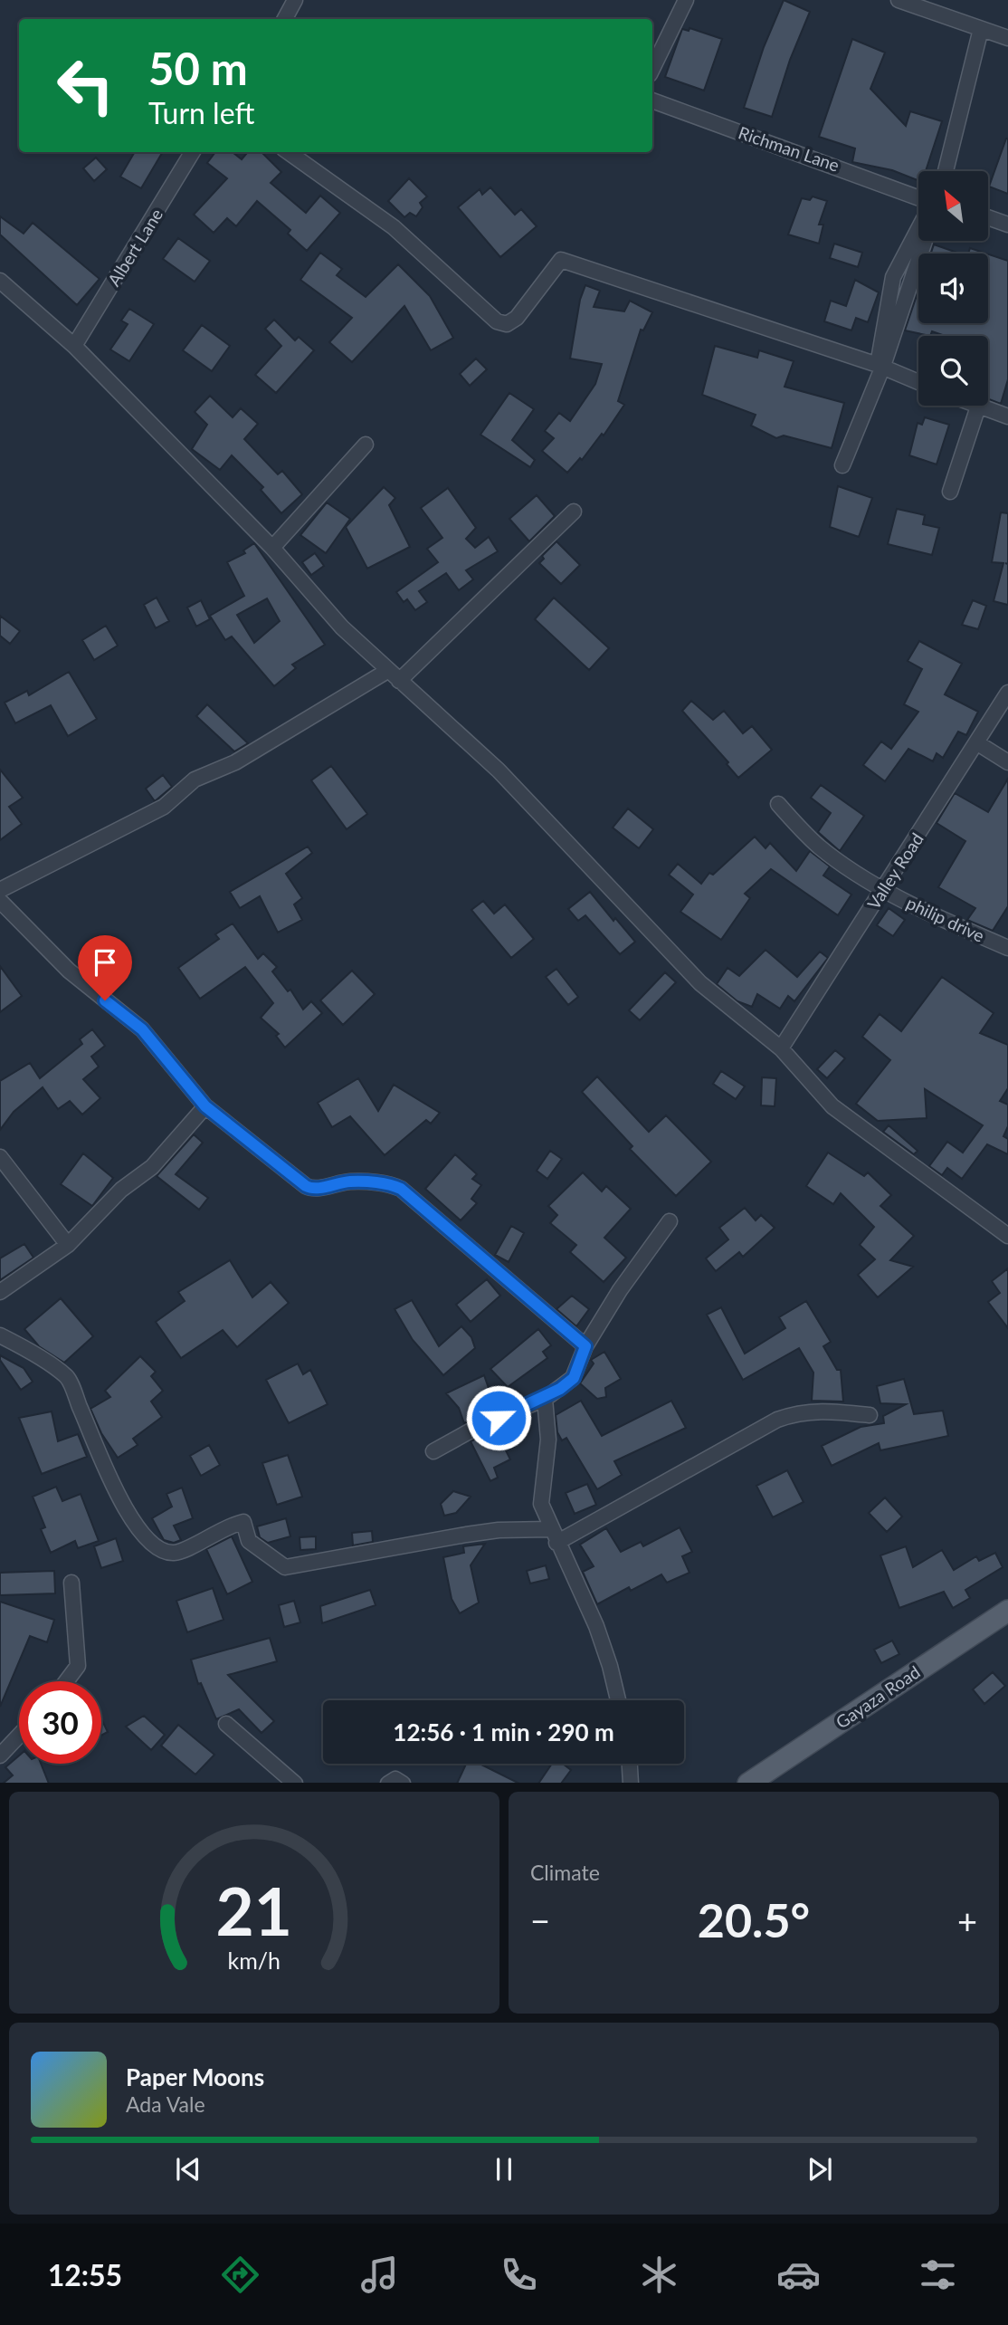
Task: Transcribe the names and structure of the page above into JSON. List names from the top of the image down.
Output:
{
  "streets": {
    "main road": ["Gayaza Road"],
    "street": ["Albert Lane", "Valley Road", "philip drive"]
  },
  "crossings": [
    ["Valley Road", "philip drive"]
  ],
  "north": "top left",
  "page": {
    "turn": ["50 m", "Turn left"],
    "limit": "30",
    "trip": "12:56 · 1 min · 290 m",
    "tile": "Climate",
    "heat": ["−", "20.5°", "+"],
    "song": ["Paper Moons", "Ada Vale"],
    "tabs": "12:55",
    "gauge": ["21", "km/h"]
  }
}
